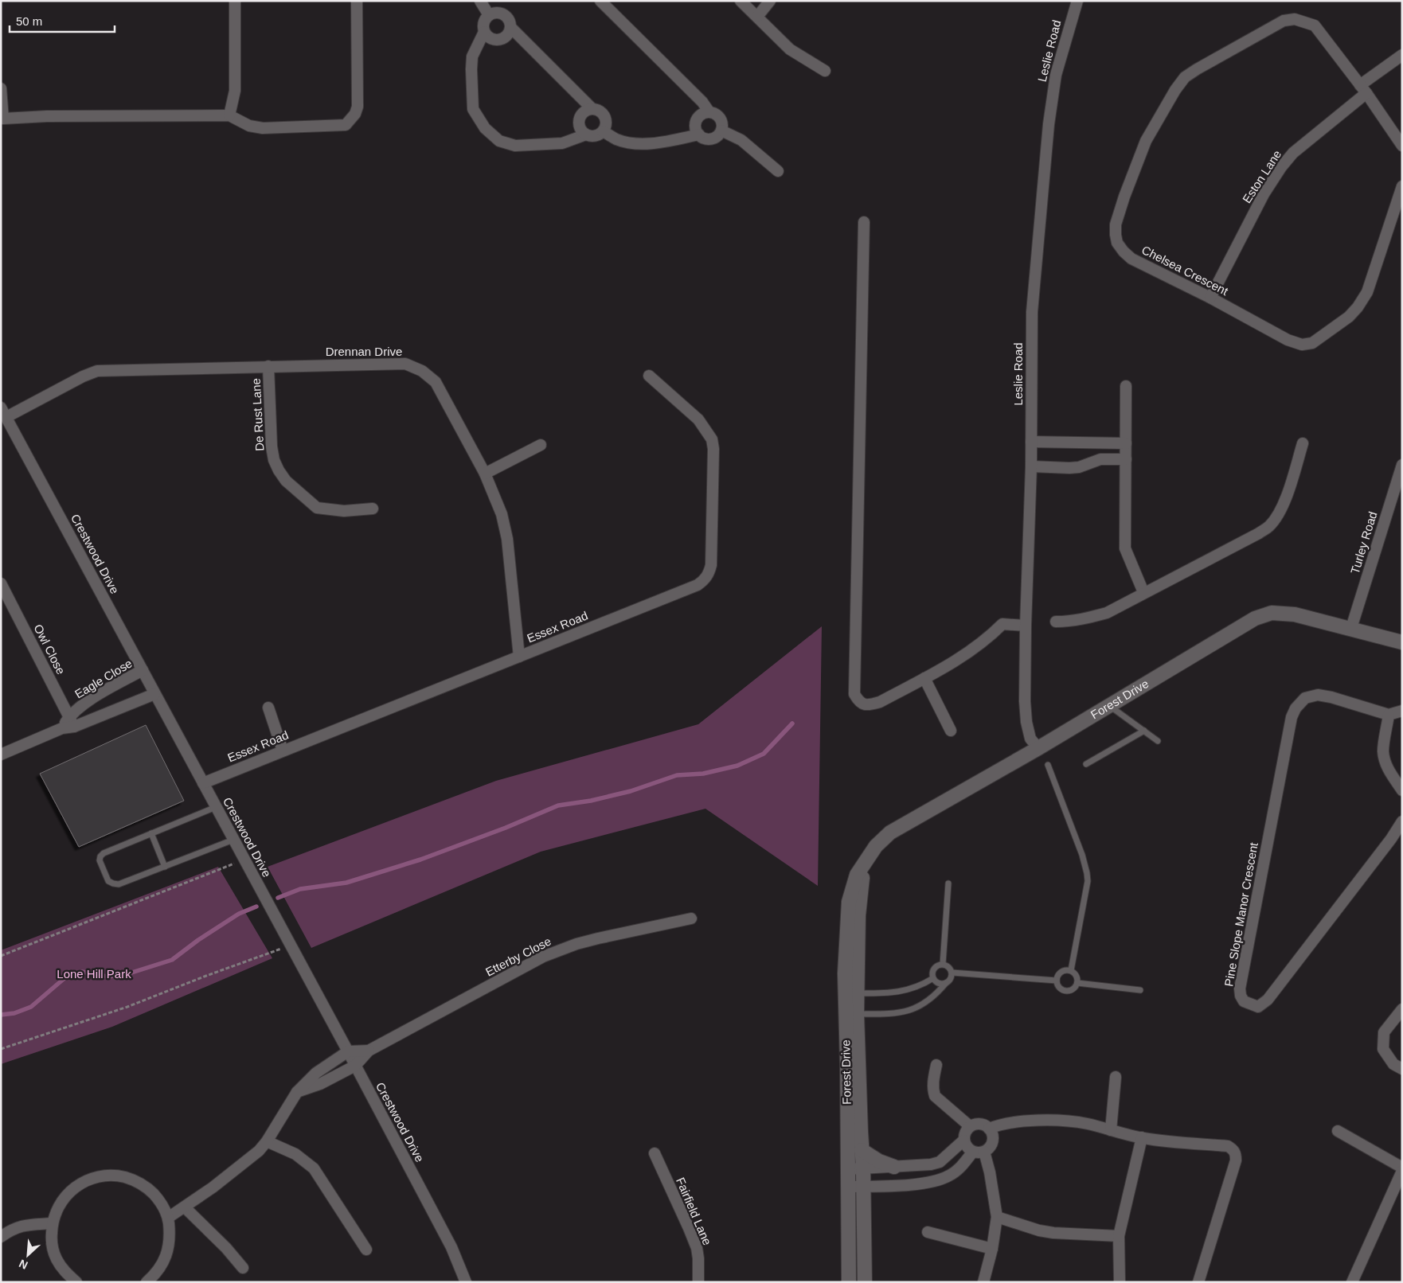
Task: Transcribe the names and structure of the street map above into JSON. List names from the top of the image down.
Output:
{
  "streets": {
    "street": [
      "Leslie Road",
      "Eston Lane",
      "Chelsea Crescent",
      "Drennan Drive",
      "De Rust Lane",
      "Turley Road",
      "Crestwood Drive",
      "Essex Road",
      "Owl Close",
      "Eagle Close",
      "Forest Drive",
      "Pine Slope Manor Crescent",
      "Etterby Close",
      "Fairfield Lane"
    ]
  },
  "crossings": [
    ["Leslie Road", "Forest Drive"],
    ["Eston Lane", "Chelsea Crescent"],
    ["Drennan Drive", "De Rust Lane"],
    ["Drennan Drive", "Crestwood Drive"],
    ["Drennan Drive", "Essex Road"],
    ["Turley Road", "Forest Drive"],
    ["Crestwood Drive", "Essex Road"],
    ["Crestwood Drive", "Eagle Close"],
    ["Crestwood Drive", "Etterby Close"],
    ["Owl Close", "Eagle Close"]
  ],
  "parks": ["Lone Hill Park"],
  "scale_bar": "50 m",
  "north": "bottom left"
}
